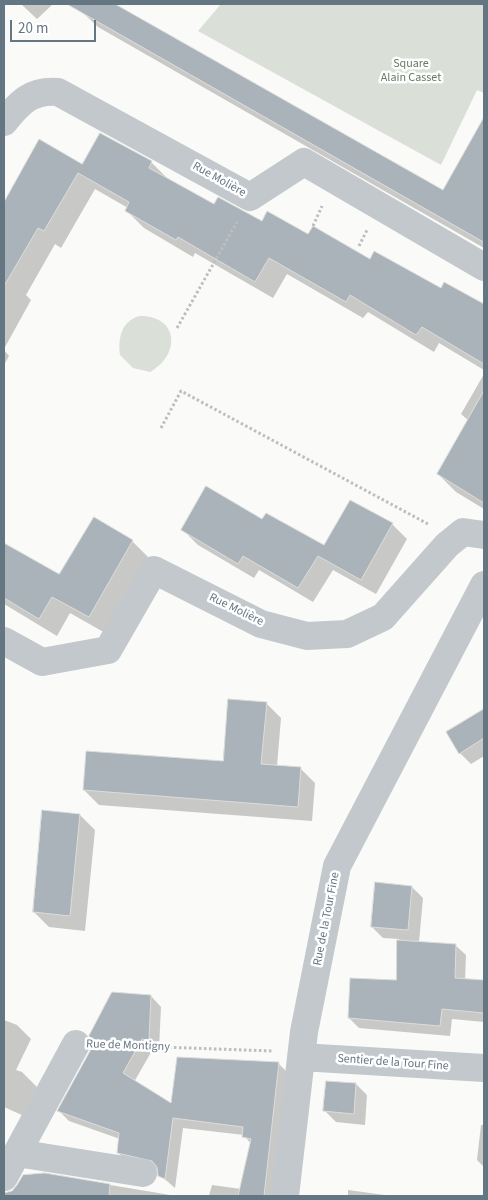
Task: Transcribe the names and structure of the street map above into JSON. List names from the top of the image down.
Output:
{
  "streets": {
    "street": [
      "Rue Molière",
      "Rue de la Tour Fine",
      "Rue de Montigny",
      "Sentier de la Tour Fine"
    ]
  },
  "crossings": [
    ["Rue de la Tour Fine", "Rue de Montigny"],
    ["Rue de la Tour Fine", "Sentier de la Tour Fine"],
    ["Rue de Montigny", "Sentier de la Tour Fine"]
  ],
  "parks": ["Square Alain Casset"],
  "scale_bar": "20 m"
}
